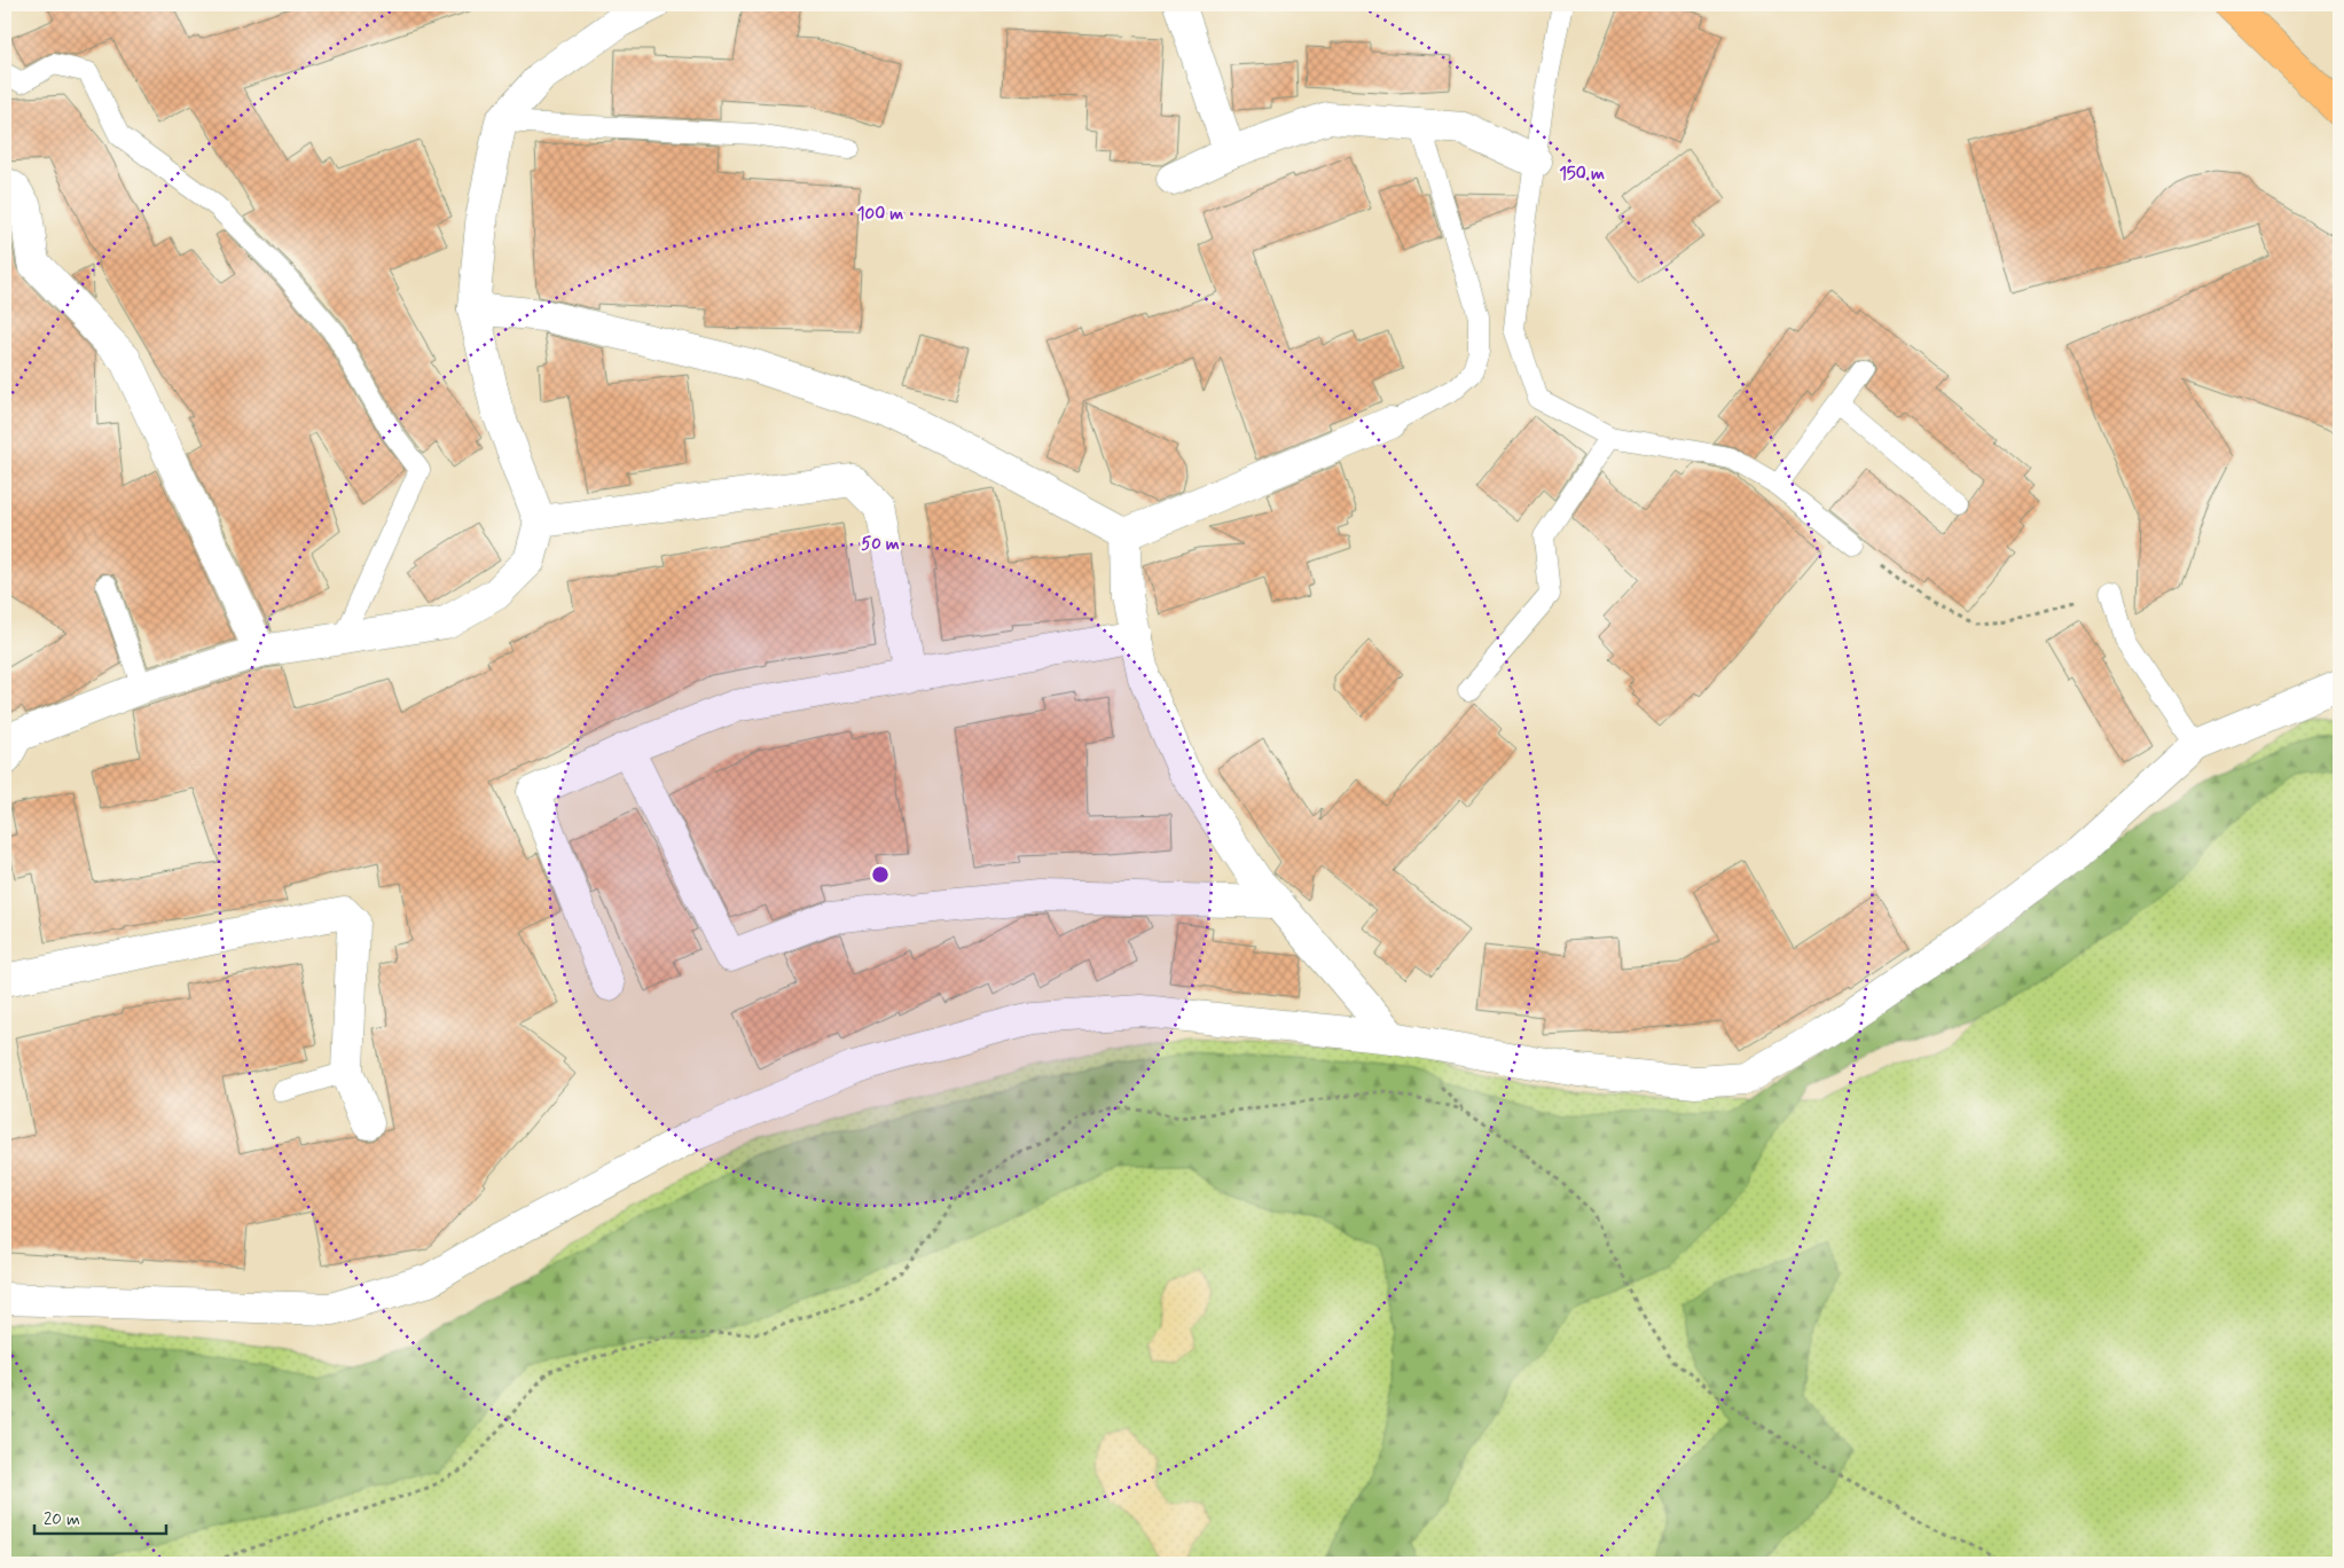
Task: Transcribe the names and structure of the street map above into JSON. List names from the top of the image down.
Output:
{
  "scale_bar": "20 m",
  "rings": ["150 m", "100 m", "50 m"]
}
